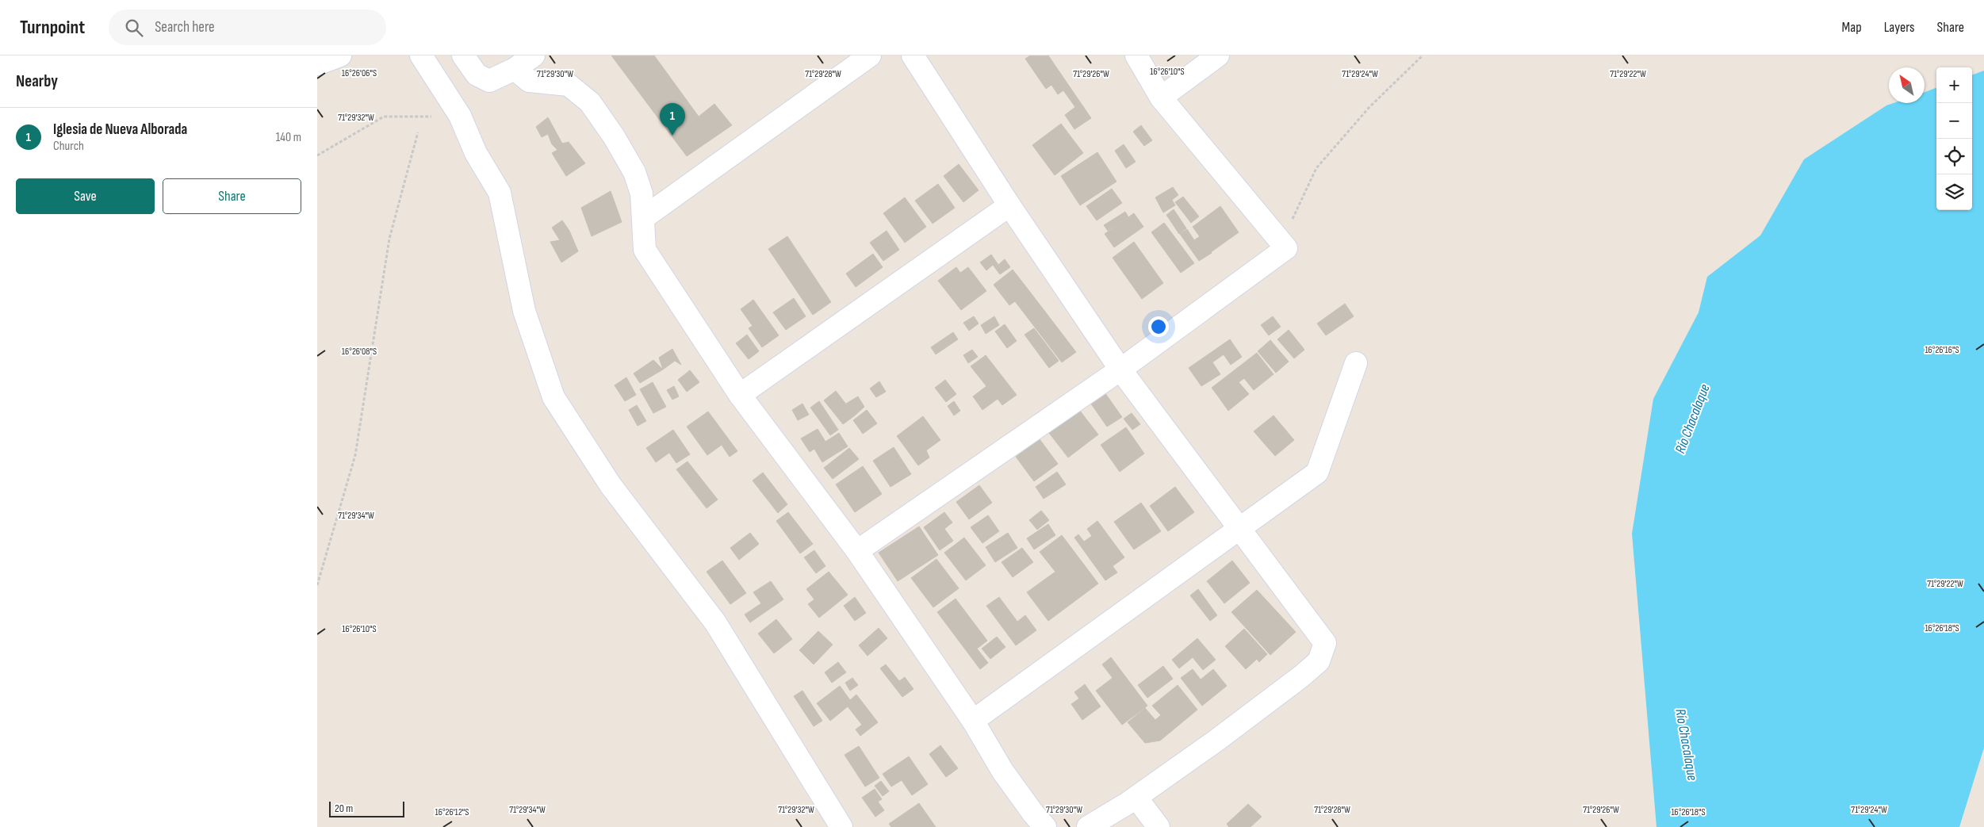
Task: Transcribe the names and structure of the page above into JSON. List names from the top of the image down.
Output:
{
  "water": ["Río Chacalaque"],
  "scale_bar": "20 m",
  "north": "top left",
  "page": {
    "header": "Turnpoint",
    "search": "Search here",
    "nav": ["Map", "Layers", "Share"],
    "heading": "Nearby",
    "map_buttons": ["+", "−"],
    "pins": "1",
    "list": [
      {
        "mark": "1",
        "name": "Iglesia de Nueva Alborada",
        "note": "Church",
        "value": "140 m"
      }
    ],
    "buttons": ["Save", "Share"],
    "scale": "20 m"
  },
  "coordinates": [
    "16°26'10\"S",
    "16°26'06\"S",
    "71°29'30\"W",
    "71°29'28\"W",
    "71°29'26\"W",
    "71°29'24\"W",
    "71°29'22\"W",
    "71°29'32\"W",
    "16°26'16\"S",
    "16°26'08\"S",
    "71°29'34\"W",
    "16°26'18\"S",
    "16°26'12\"S"
  ]
}
